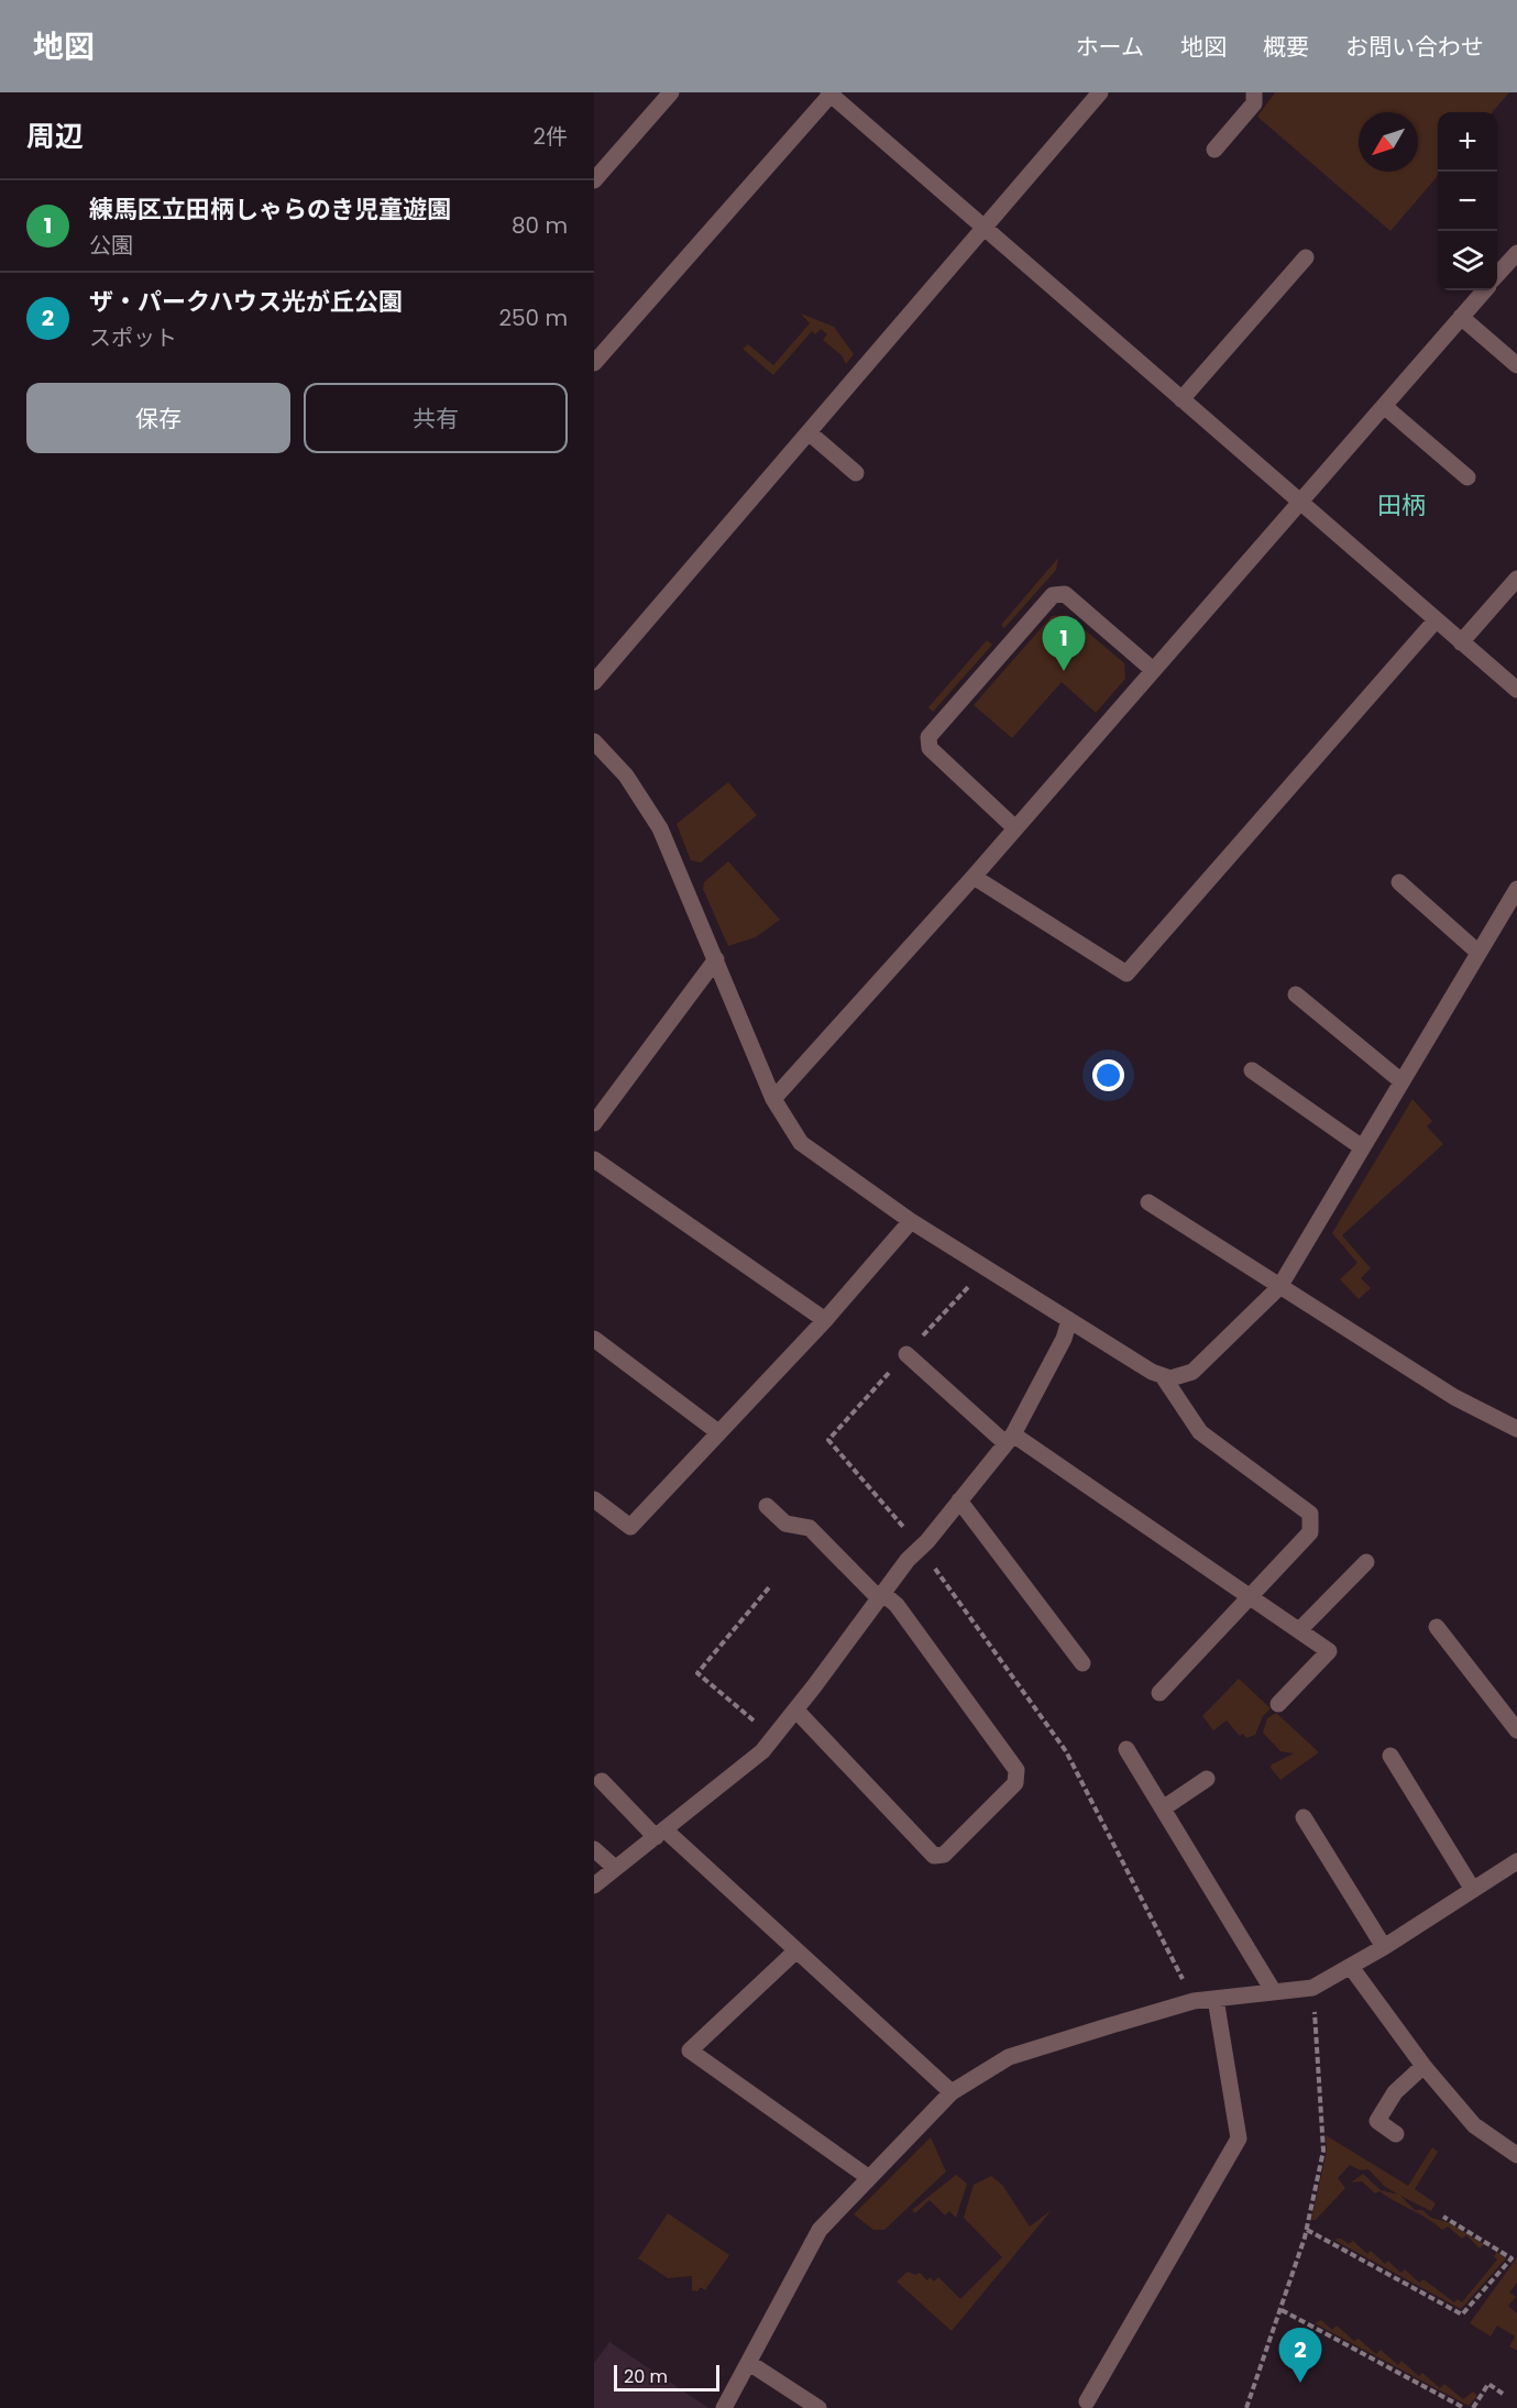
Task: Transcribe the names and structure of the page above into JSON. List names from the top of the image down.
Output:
{
  "districts": ["田柄"],
  "scale_bar": "20 m",
  "north": "bottom left",
  "page": {
    "header": "地図",
    "nav": [
      "ホーム",
      "地図",
      "概要",
      "お問い合わせ"
    ],
    "heading": ["周辺", "2件"],
    "map_buttons": ["+", "−"],
    "list": [
      {
        "mark": "1",
        "name": "練馬区立田柄しゃらのき児童遊園",
        "note": "公園",
        "value": "80 m"
      },
      {
        "mark": "2",
        "name": "ザ・パークハウス光が丘公園",
        "note": "スポット",
        "value": "250 m"
      }
    ],
    "buttons": ["保存", "共有"],
    "pins": ["1", "2"],
    "scale": "20 m"
  }
}
